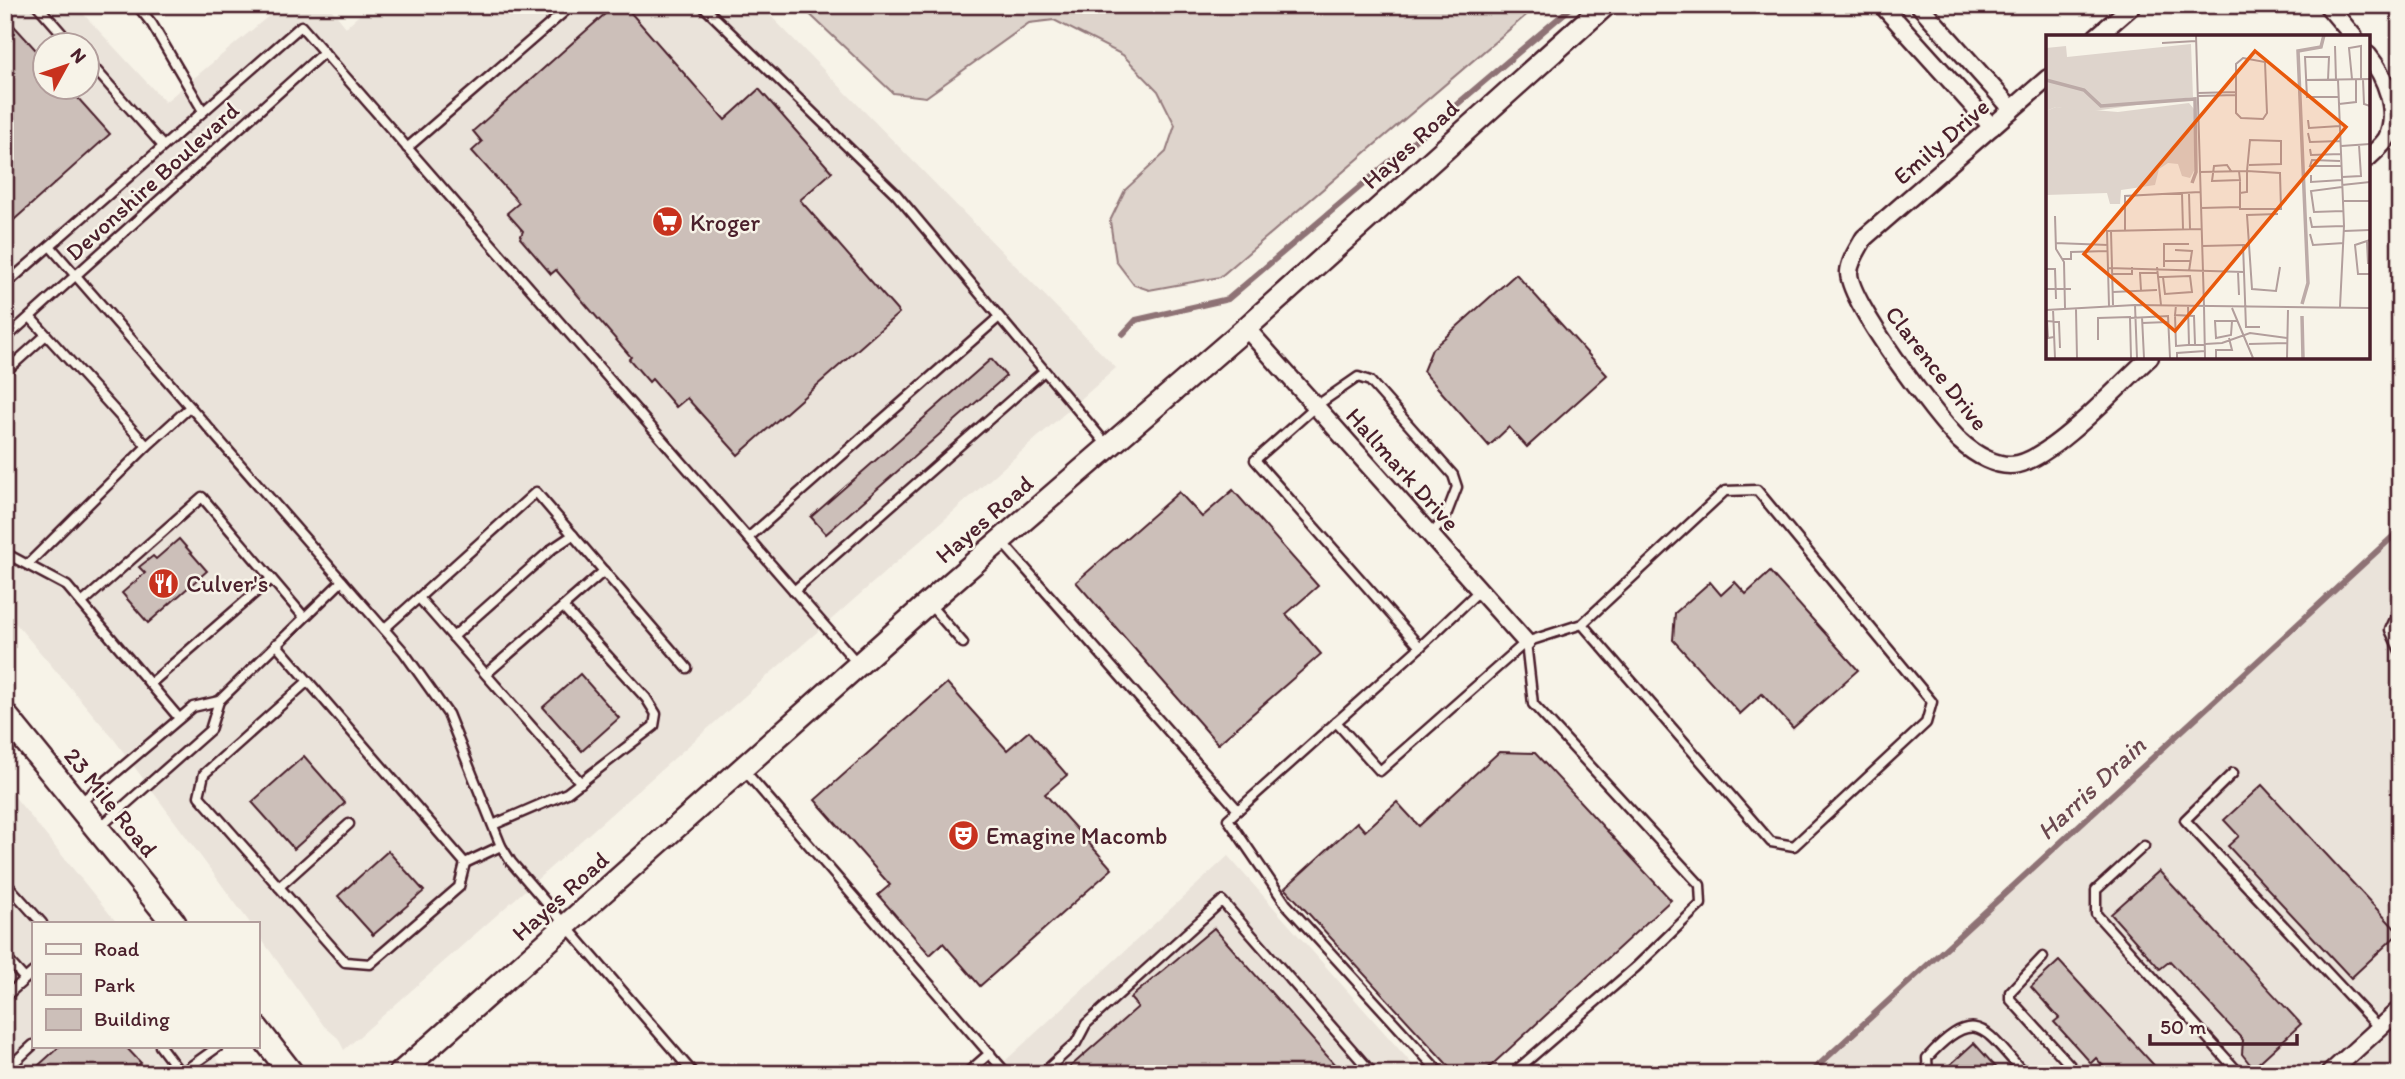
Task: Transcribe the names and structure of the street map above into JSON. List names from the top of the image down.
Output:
{
  "streets": {
    "main road": ["23 Mile Road"],
    "street": [
      "Emily Drive",
      "Hayes Road",
      "Clarence Drive",
      "Hallmark Drive"
    ],
    "lane": ["Devonshire Boulevard"]
  },
  "crossings": [
    ["Emily Drive", "Clarence Drive"],
    ["Hayes Road", "Hallmark Drive"]
  ],
  "water": ["Harris Drain"],
  "places": {
    "supermarket": ["Kroger"],
    "restaurant": ["Culver's"],
    "theatre": ["Emagine Macomb"]
  },
  "legend": ["Road", "Park", "Building"],
  "scale_bar": "50 m",
  "north": "top right"
}
